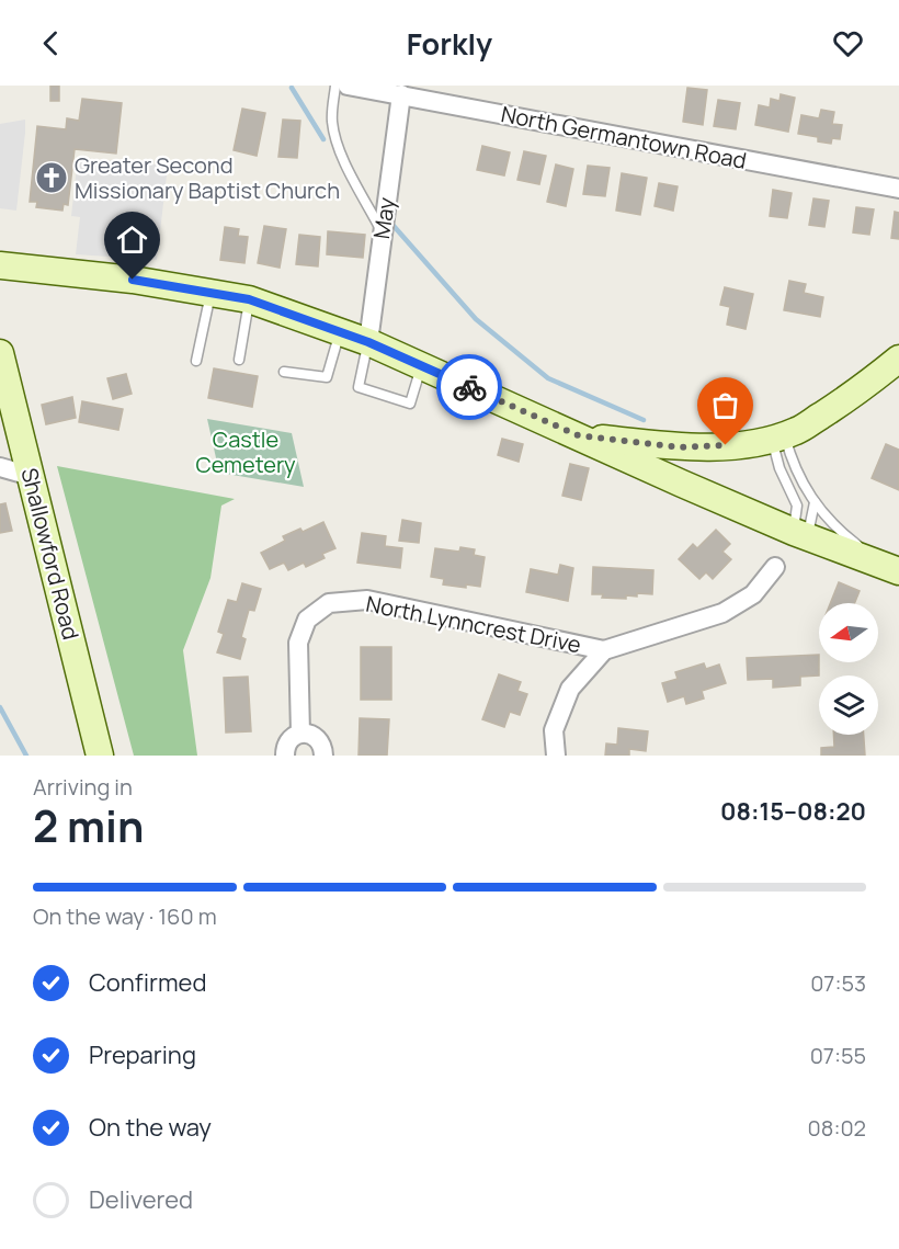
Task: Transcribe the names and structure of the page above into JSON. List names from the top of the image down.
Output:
{
  "streets": {
    "main road": ["Shallowford Road"],
    "street": ["North Germantown Road", "May", "North Lynncrest Drive"]
  },
  "crossings": [
    ["North Germantown Road", "May"]
  ],
  "parks": ["Castle Cemetery"],
  "places": {
    "church": ["Greater Second Missionary Baptist Church"]
  },
  "north": "left",
  "page": {
    "header": "Forkly",
    "heading": ["2 min", "Arriving in", "08:15–08:20"],
    "bar": "On the way · 160 m",
    "list": [
      ["Confirmed", "07:53"],
      ["Preparing", "07:55"],
      ["On the way", "08:02"],
      "Delivered"
    ]
  }
}
